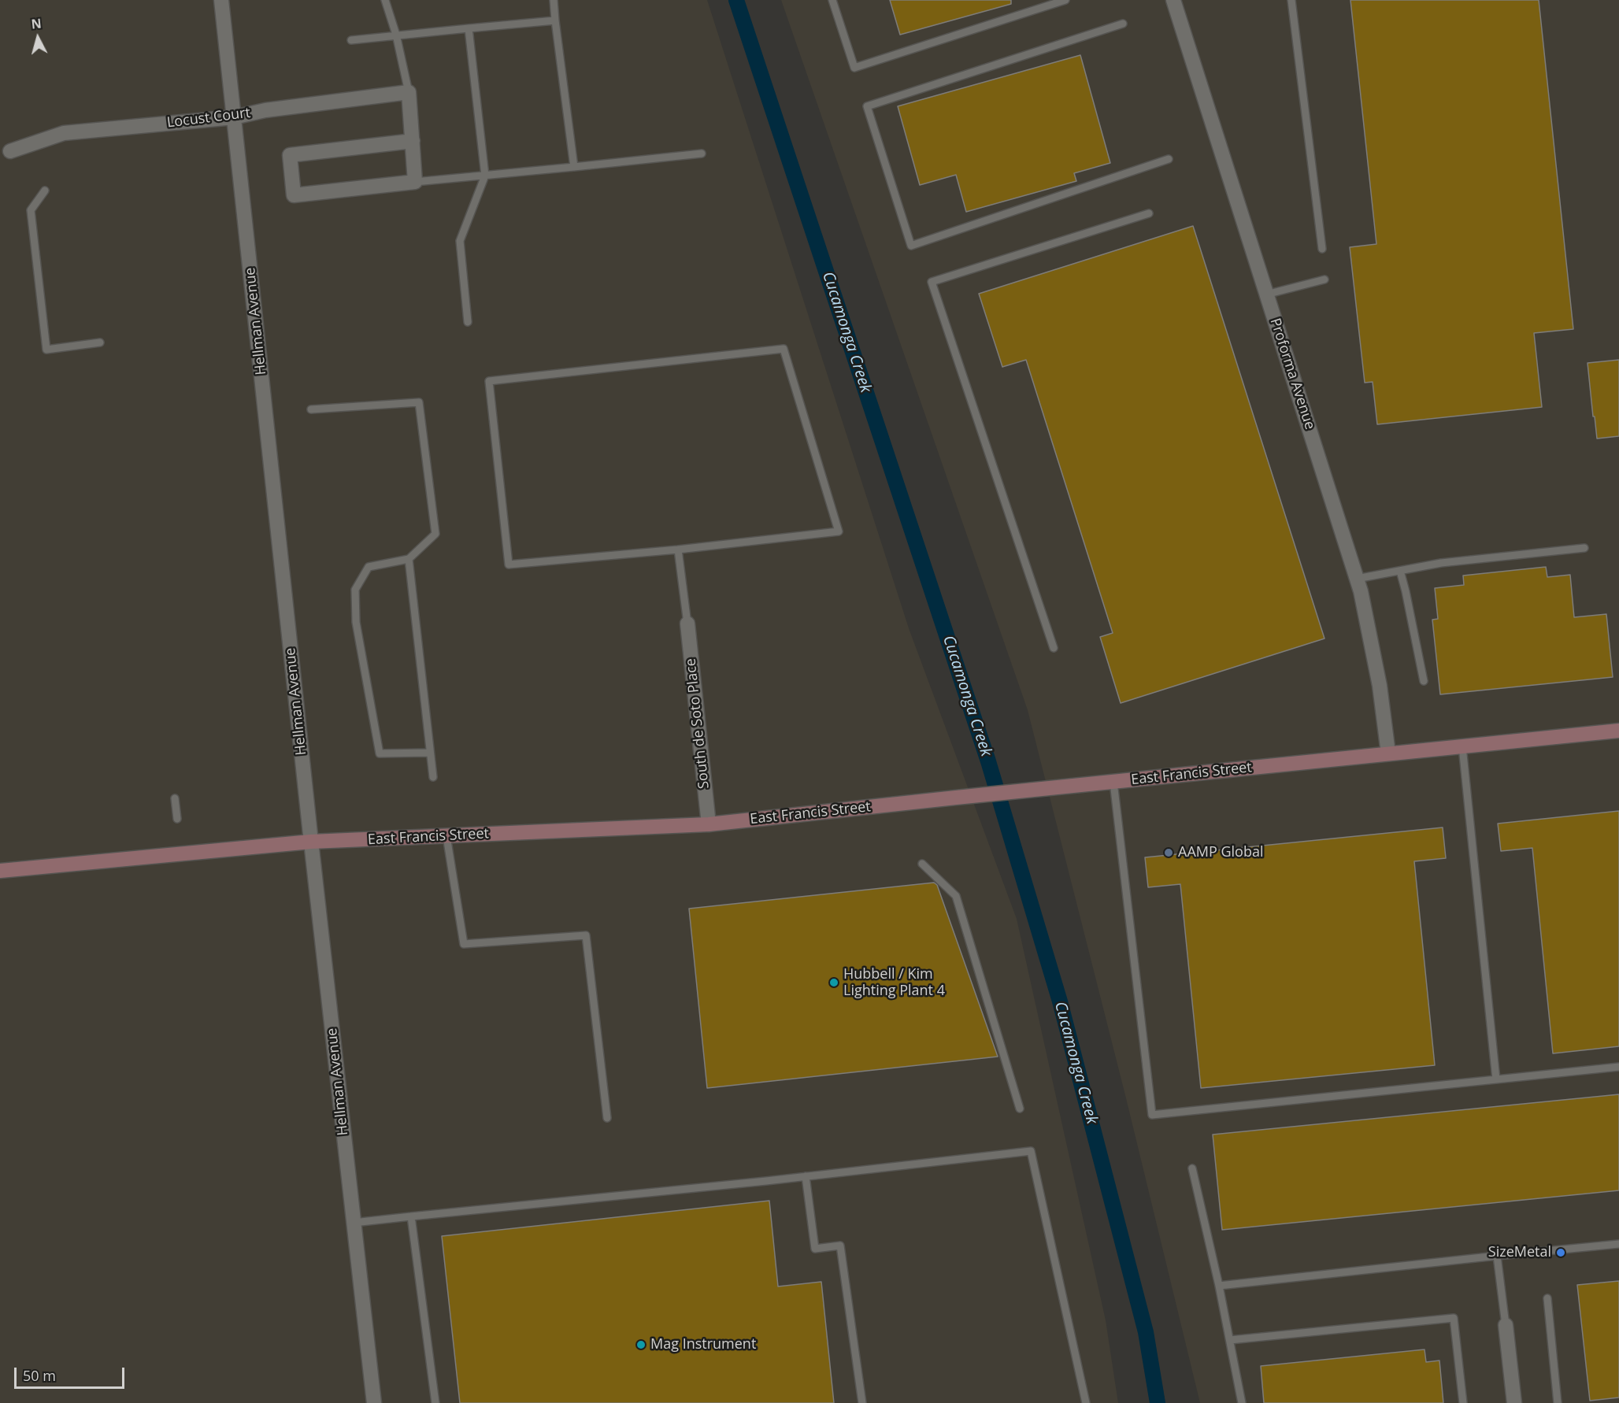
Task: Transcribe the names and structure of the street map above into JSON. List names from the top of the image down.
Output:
{
  "streets": {
    "street": [
      "Locust Court",
      "Hellman Avenue",
      "Proforma Avenue",
      "South de Soto Place",
      "East Francis Street"
    ]
  },
  "crossings": [
    ["Locust Court", "Hellman Avenue"],
    ["Hellman Avenue", "East Francis Street"],
    ["Proforma Avenue", "East Francis Street"],
    ["South de Soto Place", "East Francis Street"]
  ],
  "water": ["Cucamonga Creek"],
  "places": [
    "AAMP Global",
    "Hubbell / Kim Lighting Plant 4",
    "SizeMetal",
    "Mag Instrument"
  ],
  "scale_bar": "50 m",
  "north": "top"
}
